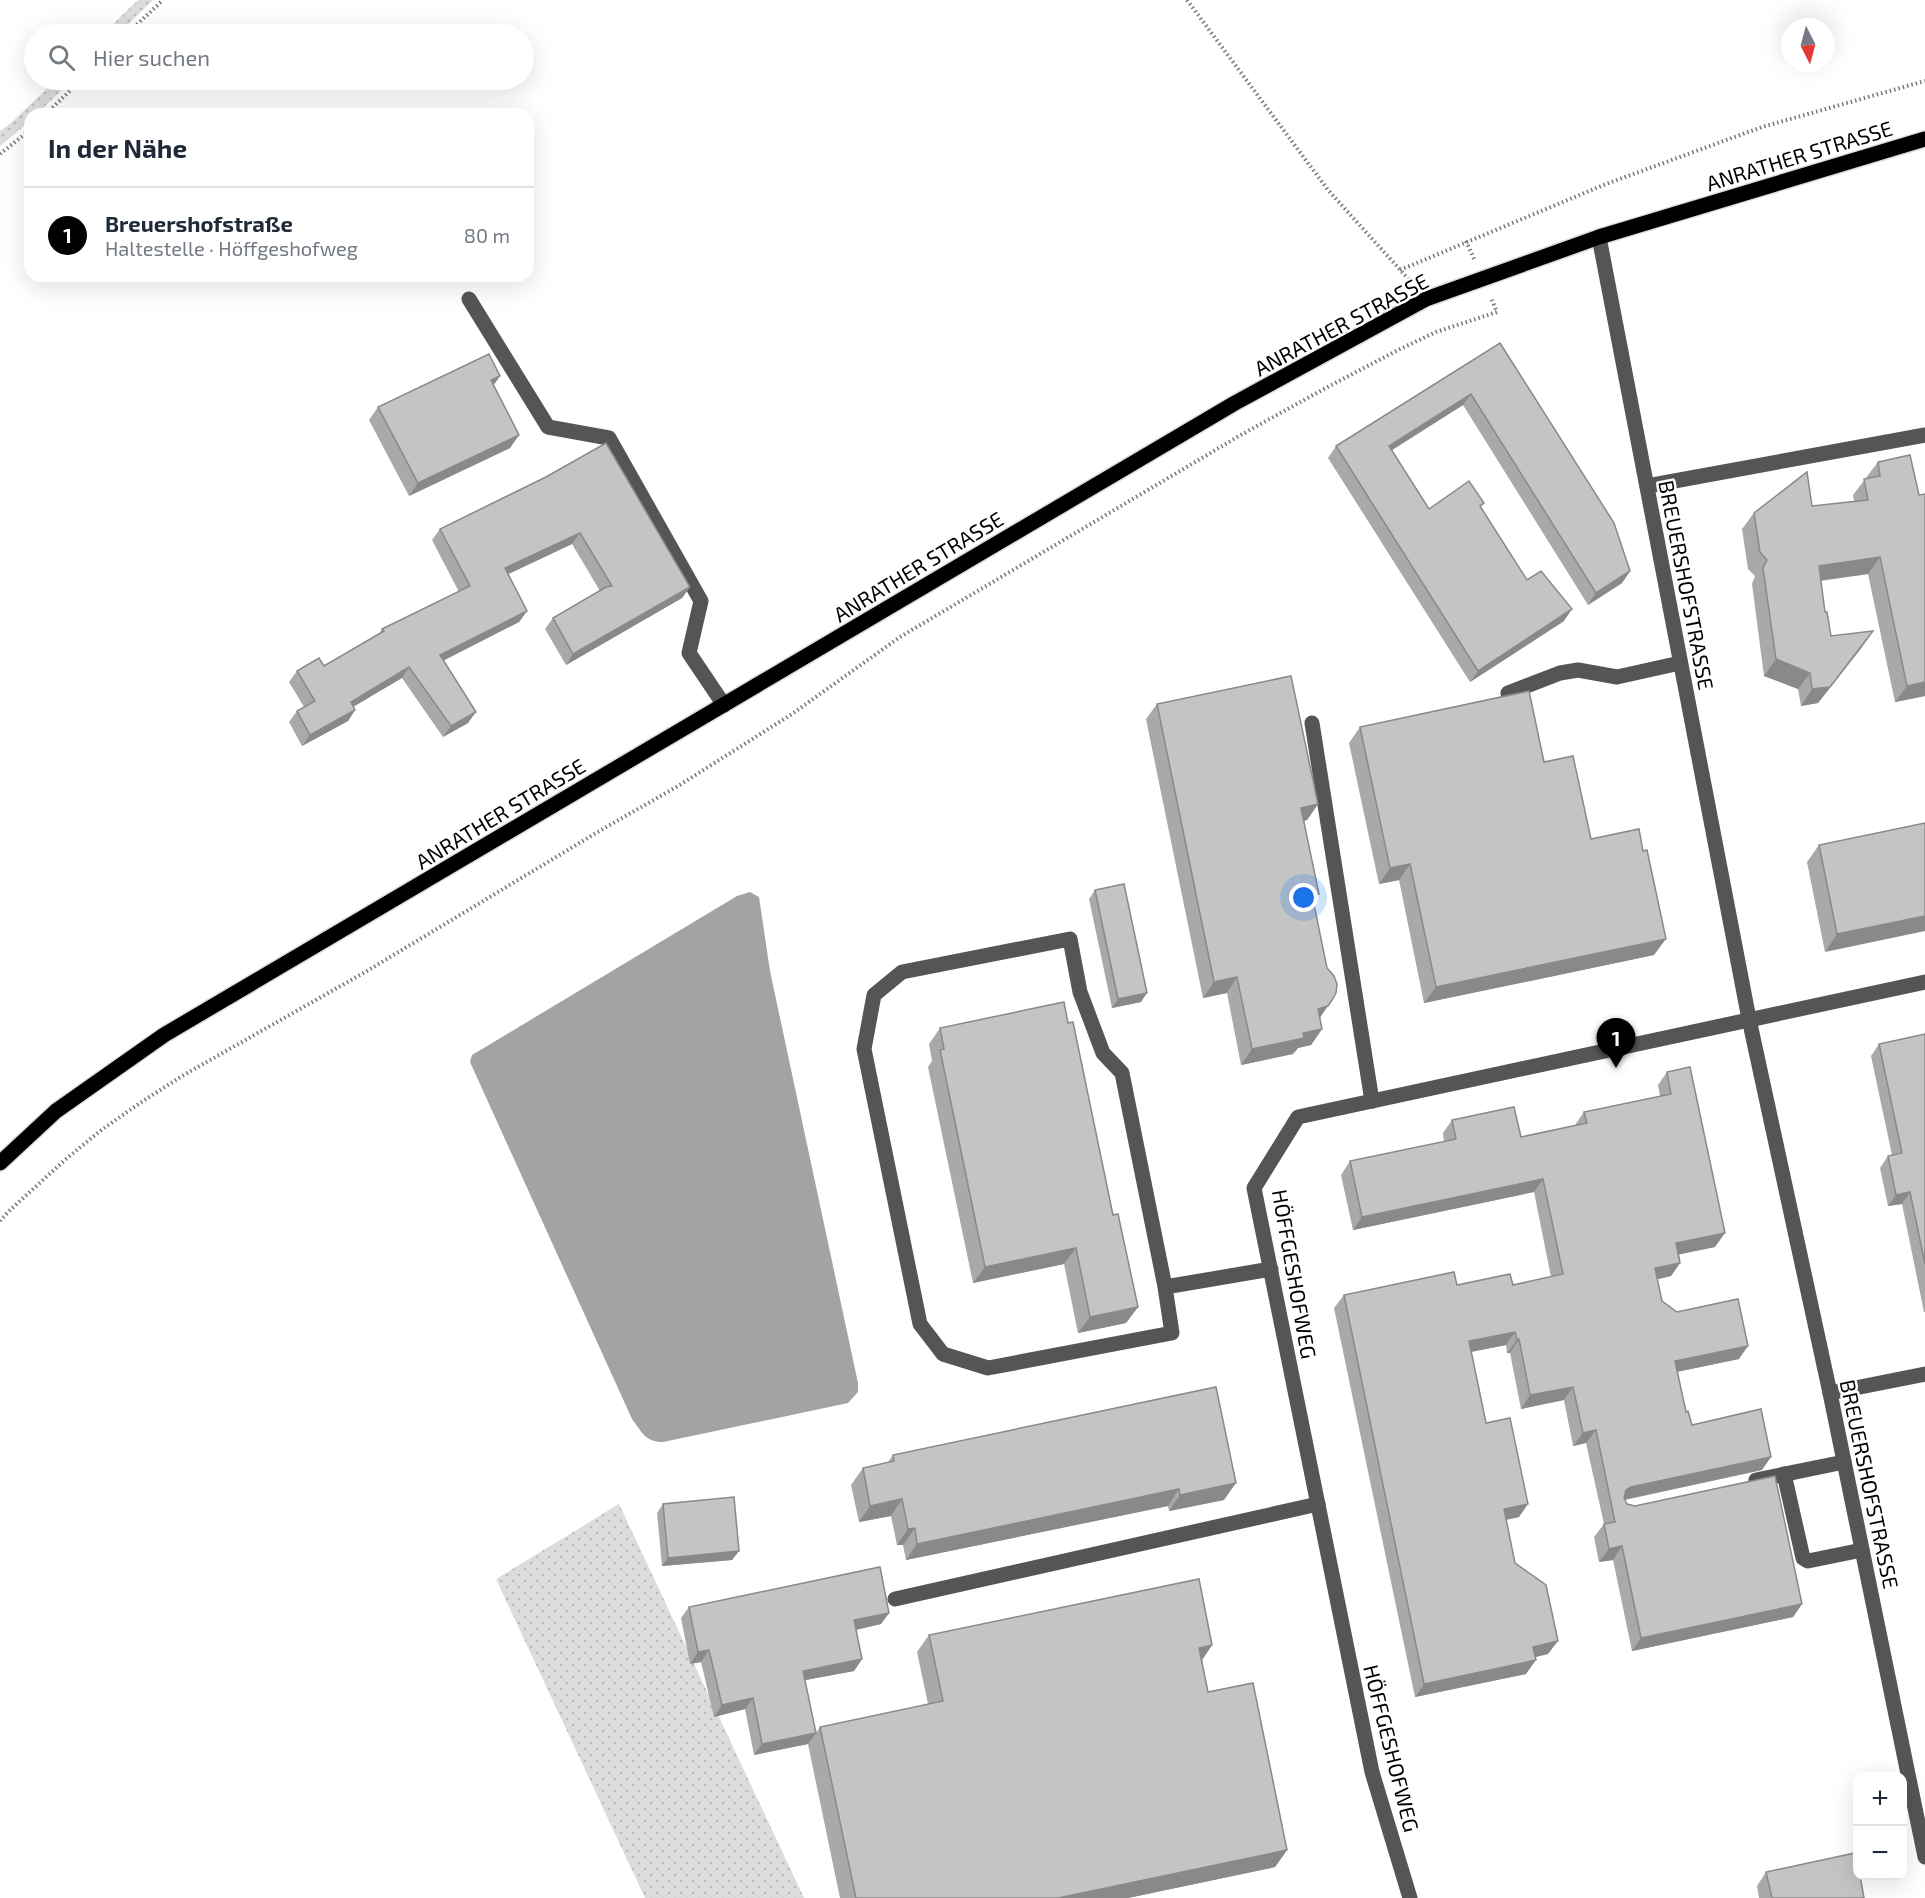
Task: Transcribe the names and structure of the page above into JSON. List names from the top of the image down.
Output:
{
  "streets": {
    "main road": ["ANRATHER STRASSE"],
    "street": ["BREUERSHOFSTRASSE", "HÖFFGESHOFWEG"]
  },
  "crossings": [
    ["ANRATHER STRASSE", "BREUERSHOFSTRASSE"],
    ["BREUERSHOFSTRASSE", "HÖFFGESHOFWEG"]
  ],
  "north": "bottom",
  "page": {
    "search": "Hier suchen",
    "heading": "In der Nähe",
    "list": [
      {
        "mark": "1",
        "name": "Breuershofstraße",
        "note": "Haltestelle · Höffgeshofweg",
        "value": "80 m"
      }
    ],
    "pins": "1",
    "map_buttons": ["+", "−"]
  }
}
